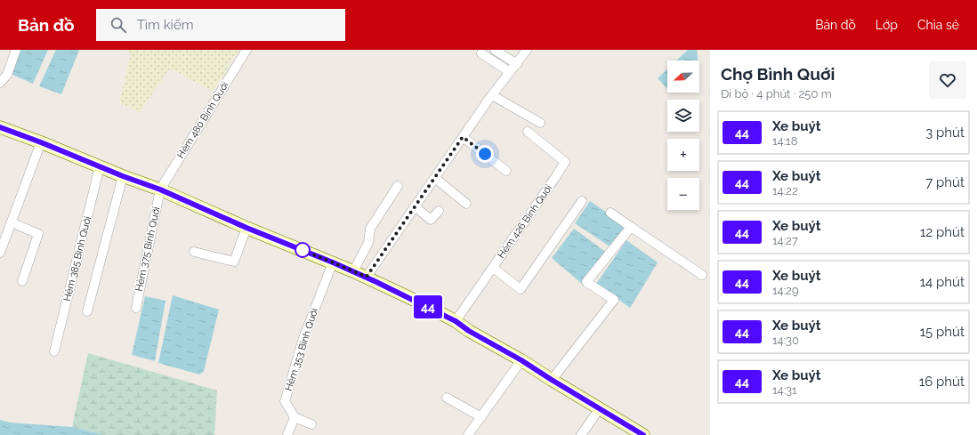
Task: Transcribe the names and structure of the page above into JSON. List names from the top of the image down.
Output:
{
  "streets": {
    "street": [
      "Hẻm 480 Bình Quới",
      "Hẻm 426 Bình Quới",
      "Hẻm 375 Bình Quới",
      "Hẻm 385 Bình Quới",
      "Hẻm 353 Bình Quới"
    ]
  },
  "crossings": [
    ["Hẻm 480 Bình Quới", "Hẻm 375 Bình Quới"]
  ],
  "lines": ["bus line 44"],
  "north": "left",
  "page": {
    "header": "Bản đồ",
    "search": "Tìm kiếm",
    "nav": ["Bản đồ", "Lớp", "Chia sẻ"],
    "on_map": "44",
    "heading": ["Chợ Bình Quới", "Đi bộ · 4 phút · 250 m"],
    "map_buttons": ["+", "−"],
    "list": [
      {
        "mark": "44",
        "name": "Xe buýt",
        "note": "14:18",
        "value": "3 phút"
      },
      {
        "mark": "44",
        "name": "Xe buýt",
        "note": "14:22",
        "value": "7 phút"
      },
      {
        "mark": "44",
        "name": "Xe buýt",
        "note": "14:27",
        "value": "12 phút"
      },
      {
        "mark": "44",
        "name": "Xe buýt",
        "note": "14:29",
        "value": "14 phút"
      },
      {
        "mark": "44",
        "name": "Xe buýt",
        "note": "14:30",
        "value": "15 phút"
      },
      {
        "mark": "44",
        "name": "Xe buýt",
        "note": "14:31",
        "value": "16 phút"
      }
    ]
  }
}
